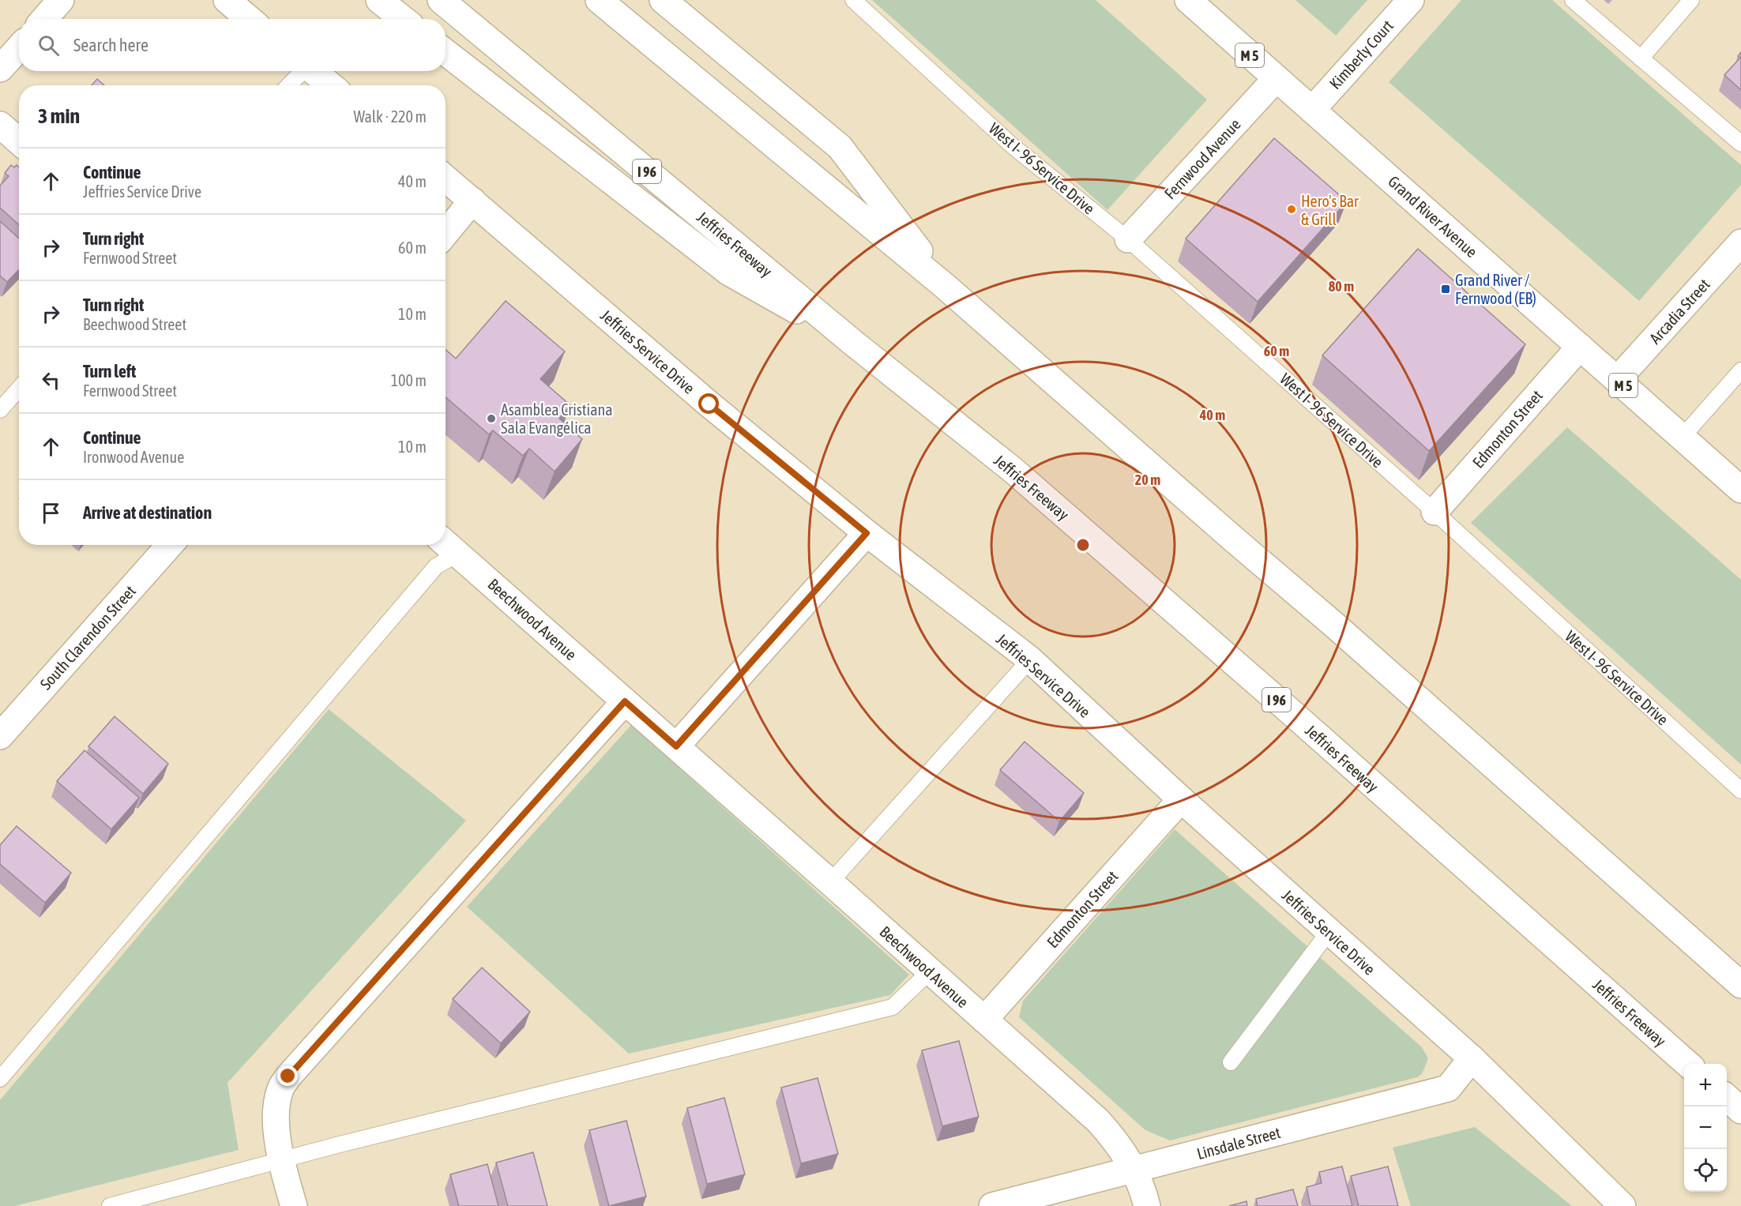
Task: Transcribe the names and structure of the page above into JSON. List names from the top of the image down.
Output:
{
  "streets": {
    "main road": [
      "Kimberly Court",
      "M 5",
      "Fernwood Avenue",
      "I 96",
      "Grand River Avenue",
      "Jeffries Freeway",
      "Arcadia Street",
      "Jeffries Service Drive",
      "Edmonton Street",
      "Beechwood Avenue",
      "South Clarendon Street",
      "Linsdale Street"
    ],
    "lane": ["West I- 96 Service Drive"]
  },
  "crossings": [
    ["Kimberly Court", "Grand River Avenue"],
    ["Fernwood Avenue", "West I- 96 Service Drive"],
    ["Fernwood Avenue", "Grand River Avenue"],
    ["West I- 96 Service Drive", "Edmonton Street"],
    ["Grand River Avenue", "Arcadia Street"],
    ["Grand River Avenue", "Edmonton Street"],
    ["Jeffries Service Drive", "Edmonton Street"],
    ["Jeffries Service Drive", "Linsdale Street"],
    ["Edmonton Street", "Beechwood Avenue"],
    ["Beechwood Avenue", "Linsdale Street"]
  ],
  "places": {
    "other": ["Hero's Bar & Grill", "Asamblea Cristiana Sala Evangélica"],
    "transit": ["Grand River / Fernwood (EB)"]
  },
  "page": {
    "search": "Search here",
    "heading": ["3 min", "Walk · 220 m"],
    "list": [
      ["Continue", "Jeffries Service Drive", "40 m"],
      ["Turn right", "Fernwood Street", "60 m"],
      ["Turn right", "Beechwood Street", "10 m"],
      ["Turn left", "Fernwood Street", "100 m"],
      ["Continue", "Ironwood Avenue", "10 m"],
      "Arrive at destination"
    ],
    "map_buttons": ["+", "−"]
  },
  "rings": [
    "80 m",
    "60 m",
    "40 m",
    "20 m"
  ]
}
